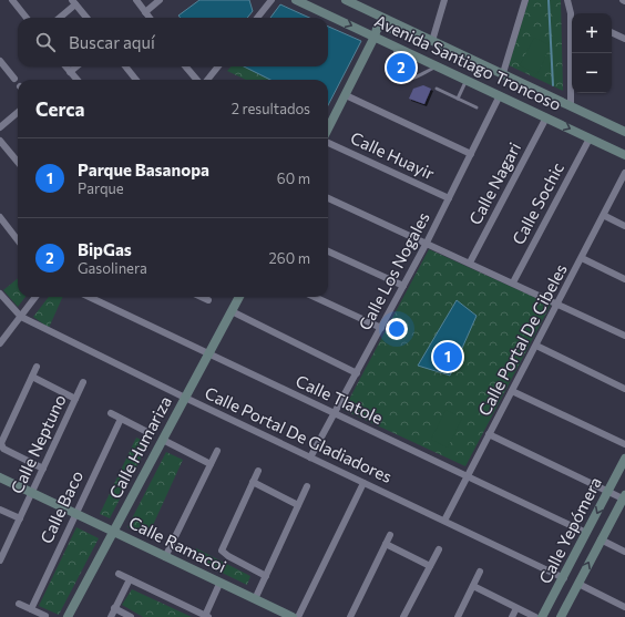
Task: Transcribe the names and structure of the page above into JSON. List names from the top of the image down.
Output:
{
  "streets": {
    "main road": [
      "Avenida Santiago Troncoso",
      "Calle Humariza",
      "Calle Yepómera",
      "Calle Ramacoi"
    ],
    "street": [
      "Calle Huayir",
      "Calle Nagari",
      "Calle Sochic",
      "Calle Los Nogales",
      "Calle Portal De Cibeles",
      "Calle Tlatole",
      "Calle Portal De Gladiadores",
      "Calle Neptuno",
      "Calle Baco"
    ]
  },
  "crossings": [
    ["Avenida Santiago Troncoso", "Calle Nagari"],
    ["Avenida Santiago Troncoso", "Calle Sochic"],
    ["Avenida Santiago Troncoso", "Calle Los Nogales"],
    ["Calle Huayir", "Calle Los Nogales"],
    ["Calle Los Nogales", "Calle Tlatole"],
    ["Calle Los Nogales", "Calle Portal De Gladiadores"],
    ["Calle Portal De Cibeles", "Calle Tlatole"],
    ["Calle Portal De Cibeles", "Calle Portal De Gladiadores"],
    ["Calle Tlatole", "Calle Humariza"],
    ["Calle Tlatole", "Calle Yepómera"],
    ["Calle Portal De Gladiadores", "Calle Humariza"],
    ["Calle Portal De Gladiadores", "Calle Yepómera"],
    ["Calle Neptuno", "Calle Ramacoi"],
    ["Calle Humariza", "Calle Ramacoi"],
    ["Calle Baco", "Calle Ramacoi"]
  ],
  "page": {
    "map_buttons": ["+", "−"],
    "search": "Buscar aquí",
    "pins": ["2", "1"],
    "heading": ["Cerca", "2 resultados"],
    "list": [
      {
        "mark": "1",
        "name": "Parque Basanopa",
        "note": "Parque",
        "value": "60 m"
      },
      {
        "mark": "2",
        "name": "BipGas",
        "note": "Gasolinera",
        "value": "260 m"
      }
    ]
  }
}
